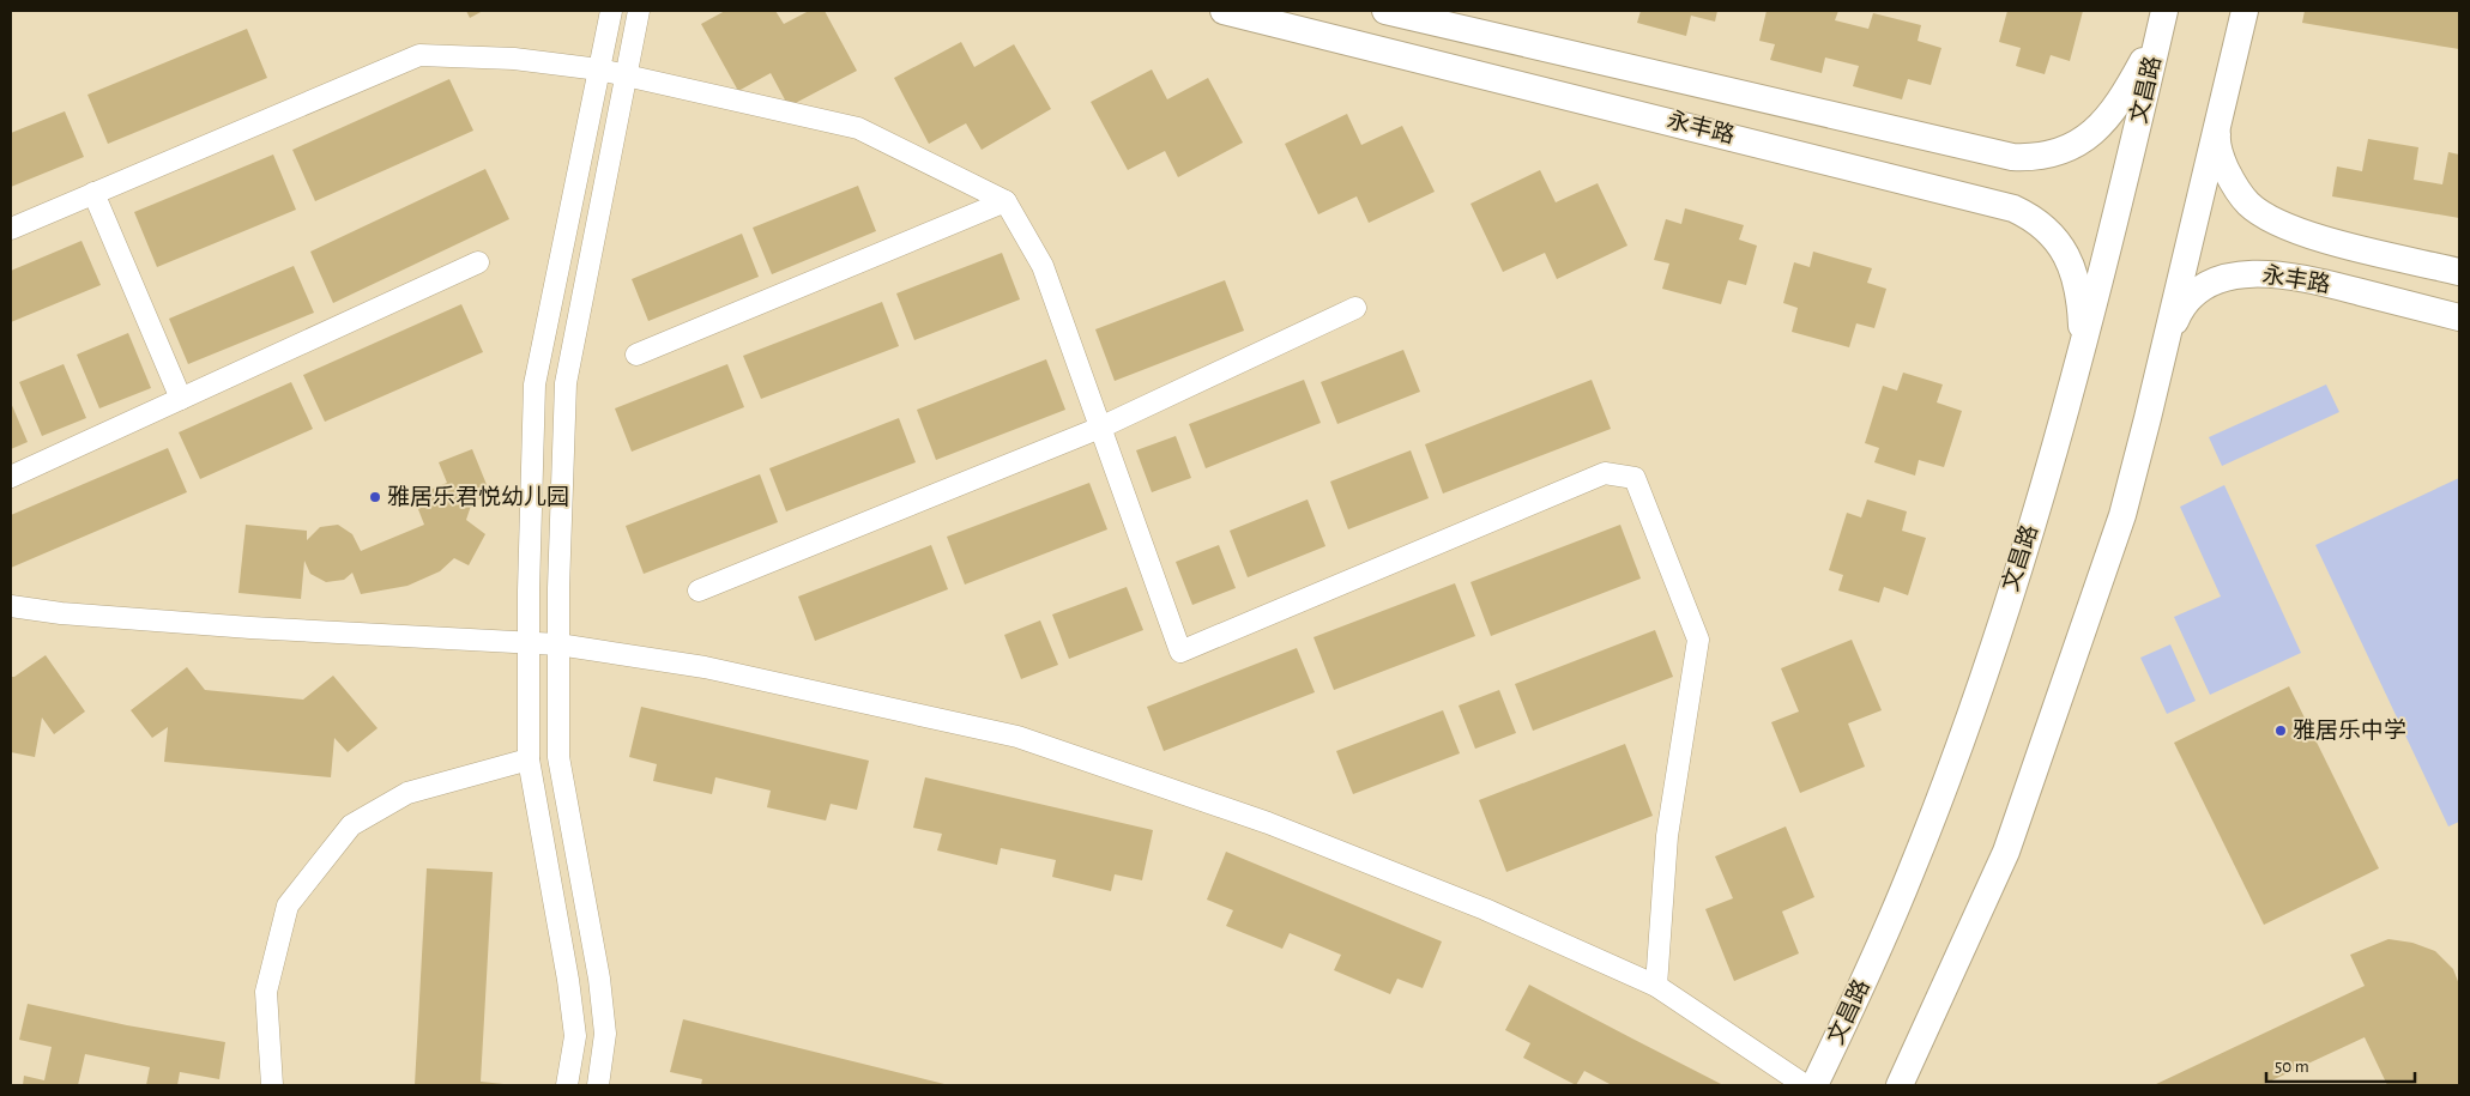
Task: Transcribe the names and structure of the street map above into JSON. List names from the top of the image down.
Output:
{
  "streets": {
    "street": ["文昌路", "永丰路"]
  },
  "crossings": [
    ["文昌路", "永丰路"]
  ],
  "places": ["雅居乐君悦幼儿园", "雅居乐中学"],
  "scale_bar": "50 m"
}
